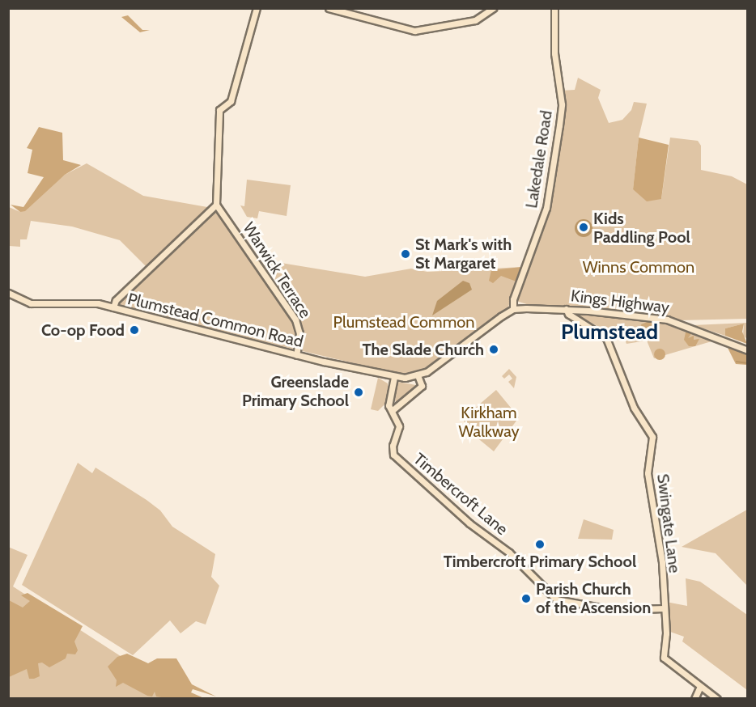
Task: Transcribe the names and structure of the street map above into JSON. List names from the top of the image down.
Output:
{
  "streets": {
    "street": [
      "Lakedale Road",
      "Warwick Terrace",
      "Kings Highway",
      "Plumstead Common Road",
      "Timbercroft Lane",
      "Swingate Lane"
    ]
  },
  "crossings": [
    ["Lakedale Road", "Kings Highway"],
    ["Warwick Terrace", "Plumstead Common Road"],
    ["Kings Highway", "Swingate Lane"],
    ["Plumstead Common Road", "Timbercroft Lane"],
    ["Timbercroft Lane", "Swingate Lane"]
  ],
  "districts": ["Plumstead"],
  "parks": ["Winns Common", "Plumstead Common", "Kirkham Walkway"],
  "places": [
    "Kids Paddling Pool",
    "St Mark's with St Margaret",
    "Co-op Food",
    "The Slade Church",
    "Greenslade Primary School",
    "Timbercroft Primary School",
    "Parish Church of the Ascension"
  ]
}
